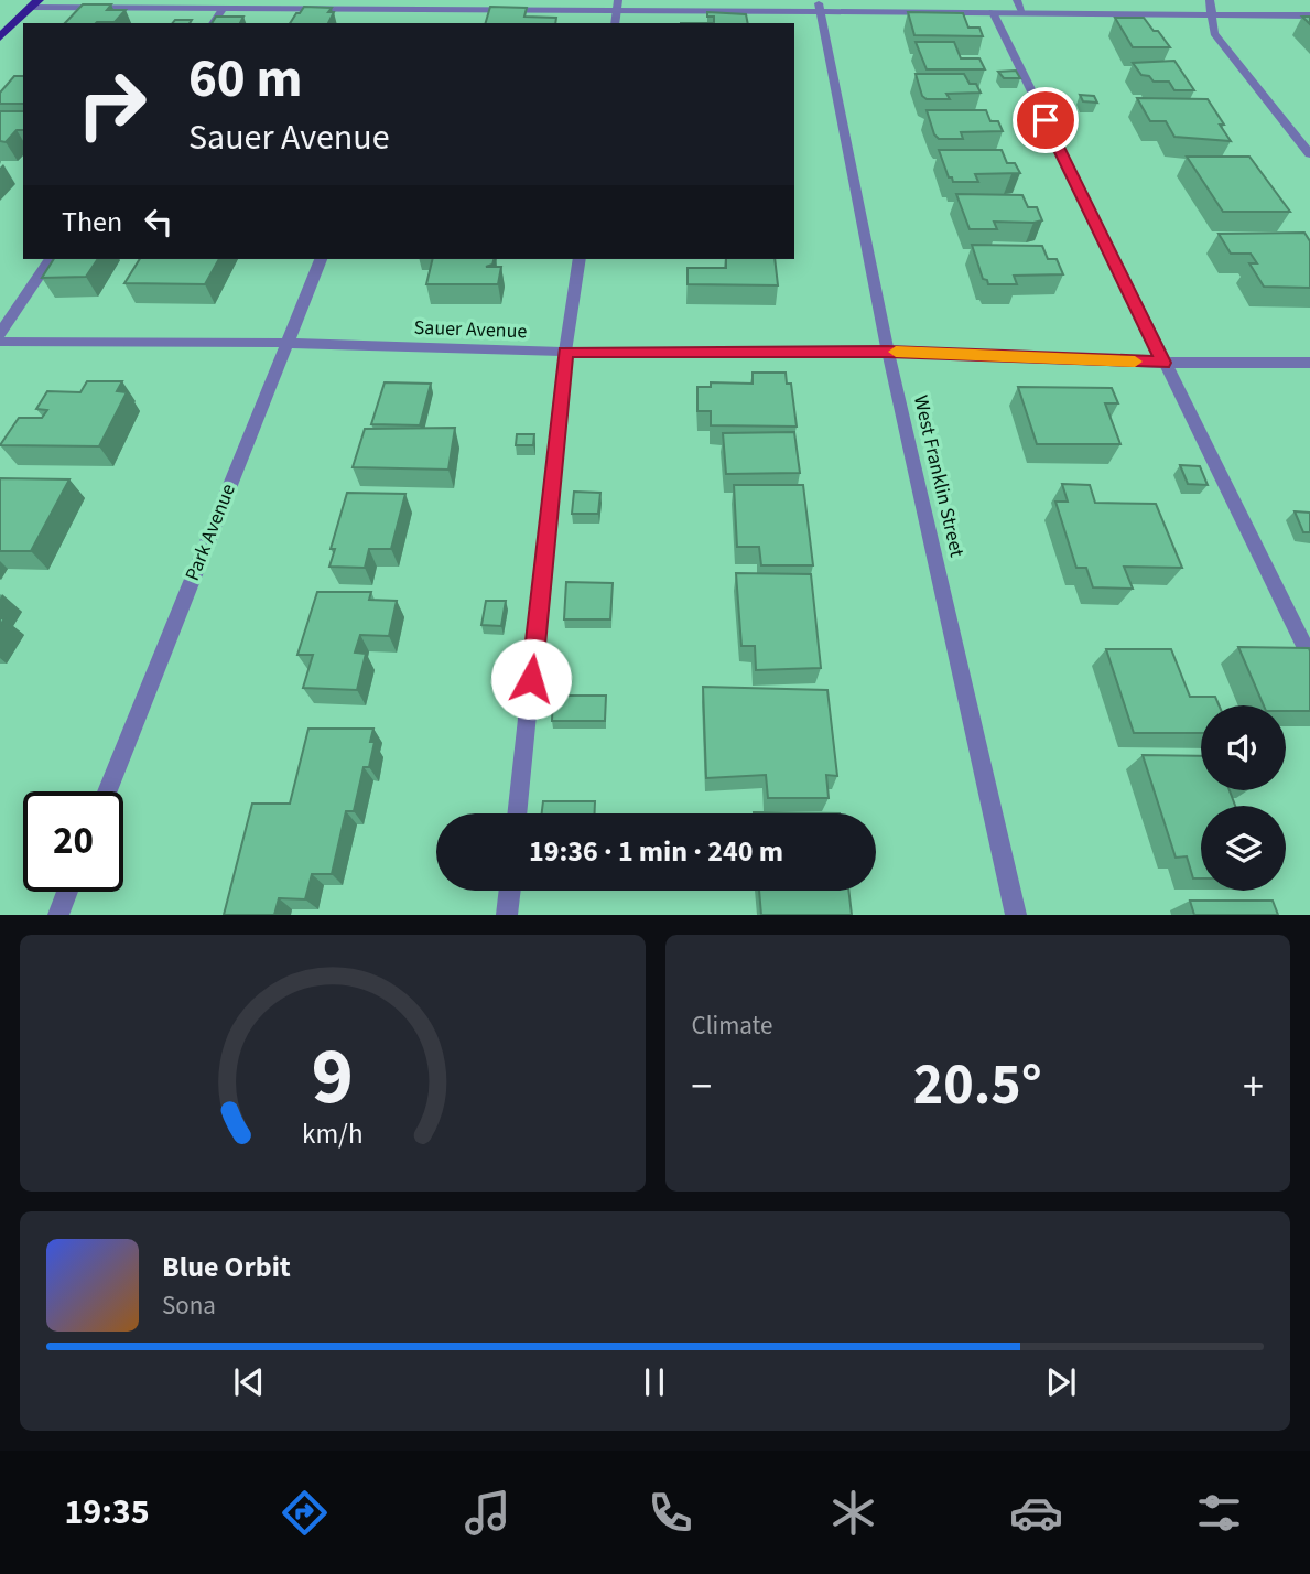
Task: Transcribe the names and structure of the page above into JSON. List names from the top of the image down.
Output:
{
  "streets": {
    "street": ["Sauer Avenue", "West Franklin Street", "Park Avenue"]
  },
  "crossings": [
    ["Sauer Avenue", "West Franklin Street"],
    ["Sauer Avenue", "Park Avenue"]
  ],
  "page": {
    "turn": ["60 m", "Sauer Avenue"],
    "then": "Then",
    "limit": "20",
    "trip": "19:36 · 1 min · 240 m",
    "tile": "Climate",
    "heat": ["−", "20.5°", "+"],
    "song": ["Blue Orbit", "Sona"],
    "tabs": "19:35",
    "gauge": ["9", "km/h"]
  }
}
